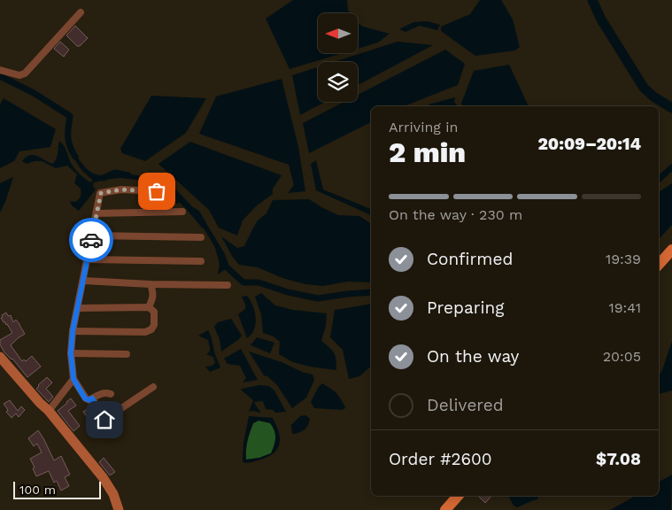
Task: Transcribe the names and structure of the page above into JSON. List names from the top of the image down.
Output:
{
  "scale_bar": "100 m",
  "north": "left",
  "page": {
    "heading": ["2 min", "Arriving in", "20:09–20:14"],
    "panel": ["Order #2600", "$7.08"],
    "bar": "On the way · 230 m",
    "list": [
      ["Confirmed", "19:39"],
      ["Preparing", "19:41"],
      ["On the way", "20:05"],
      "Delivered"
    ],
    "scale": "100 m"
  }
}
